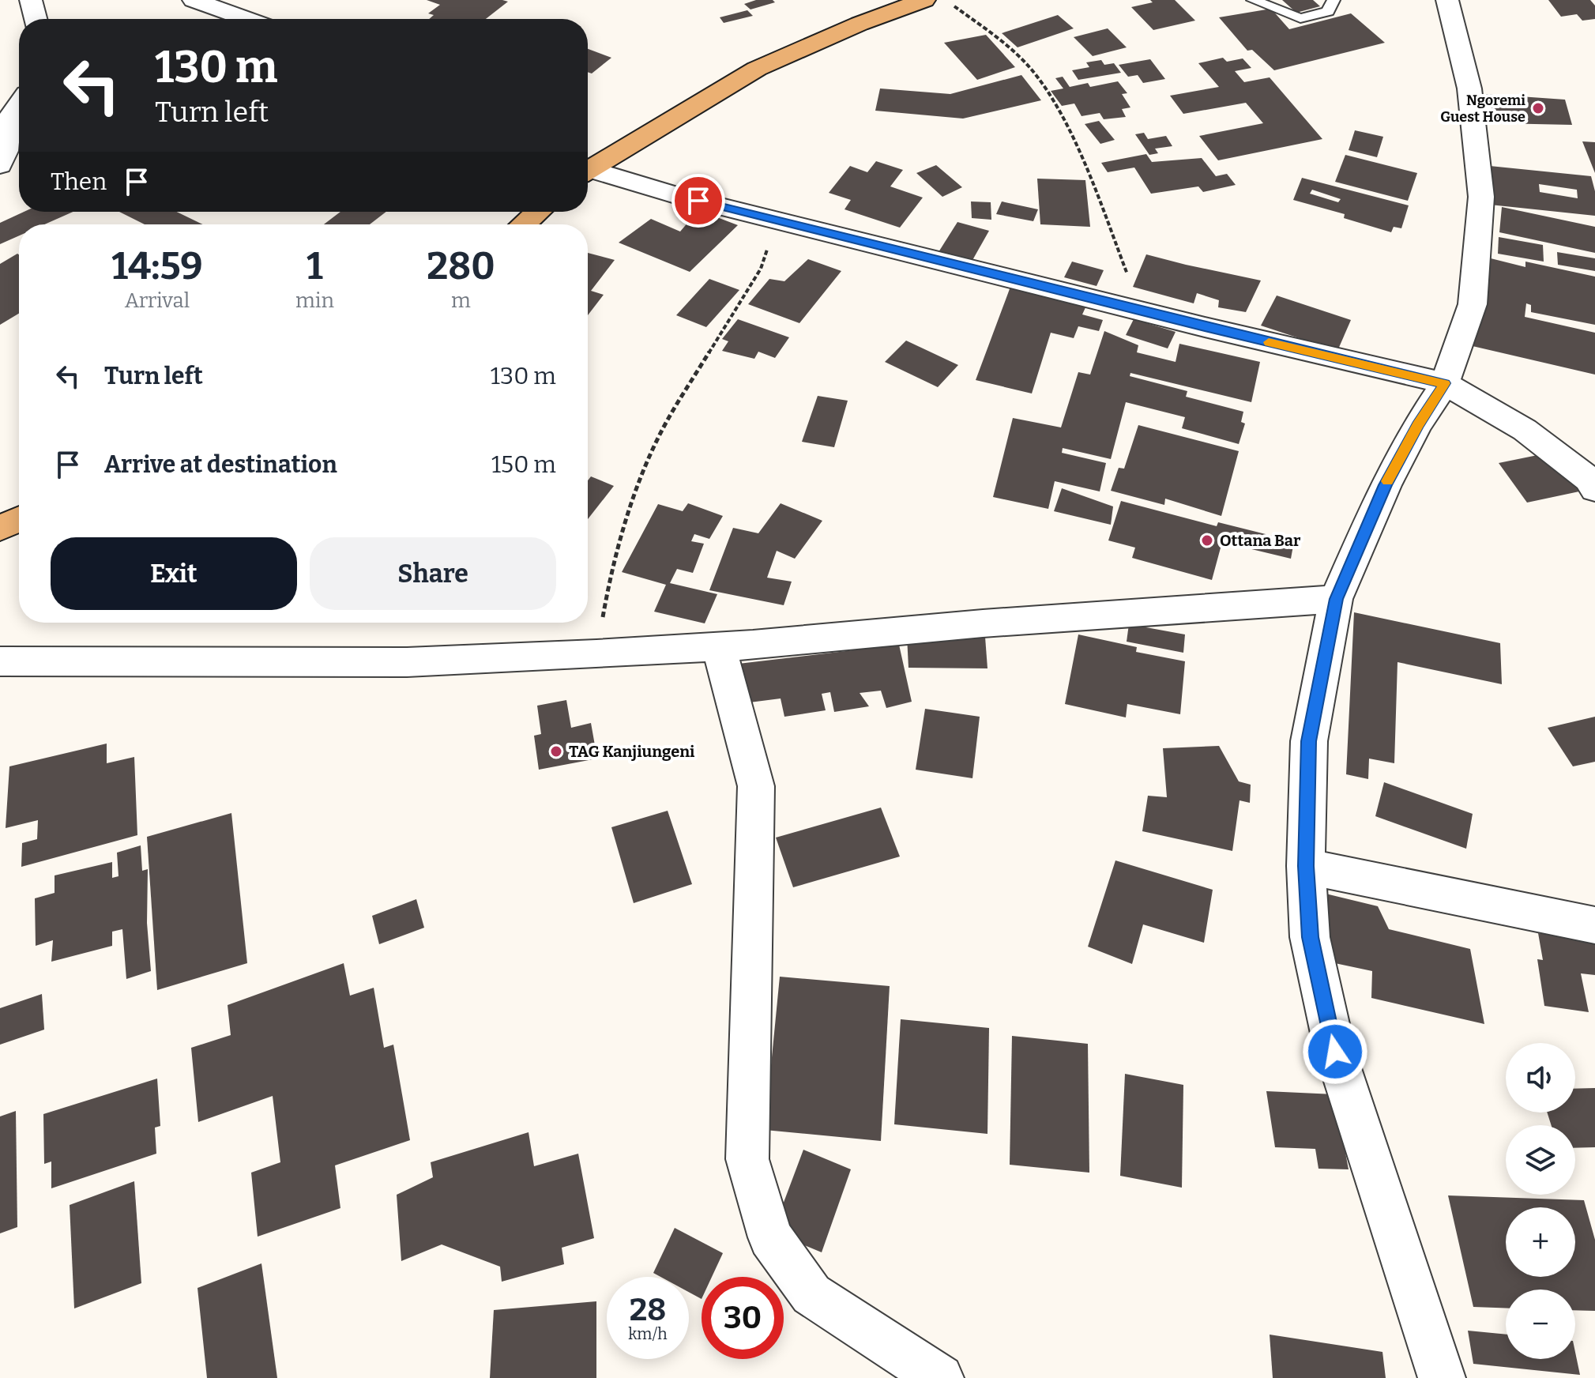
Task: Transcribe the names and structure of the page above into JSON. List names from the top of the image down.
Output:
{
  "places": ["Ngoremi Guest House", "Ottana Bar", "TAG Kanjiungeni"],
  "page": {
    "turn": ["130 m", "Turn left"],
    "then": "Then",
    "eta": [
      "14:59",
      "Arrival",
      "1",
      "min",
      "280",
      "m"
    ],
    "list": [
      {
        "name": "Turn left",
        "value": "130 m"
      },
      {
        "name": "Arrive at destination",
        "value": "150 m"
      }
    ],
    "buttons": ["Exit", "Share"],
    "map_buttons": ["+", "−"],
    "speed": "28 km/h",
    "limit": "30"
  }
}
